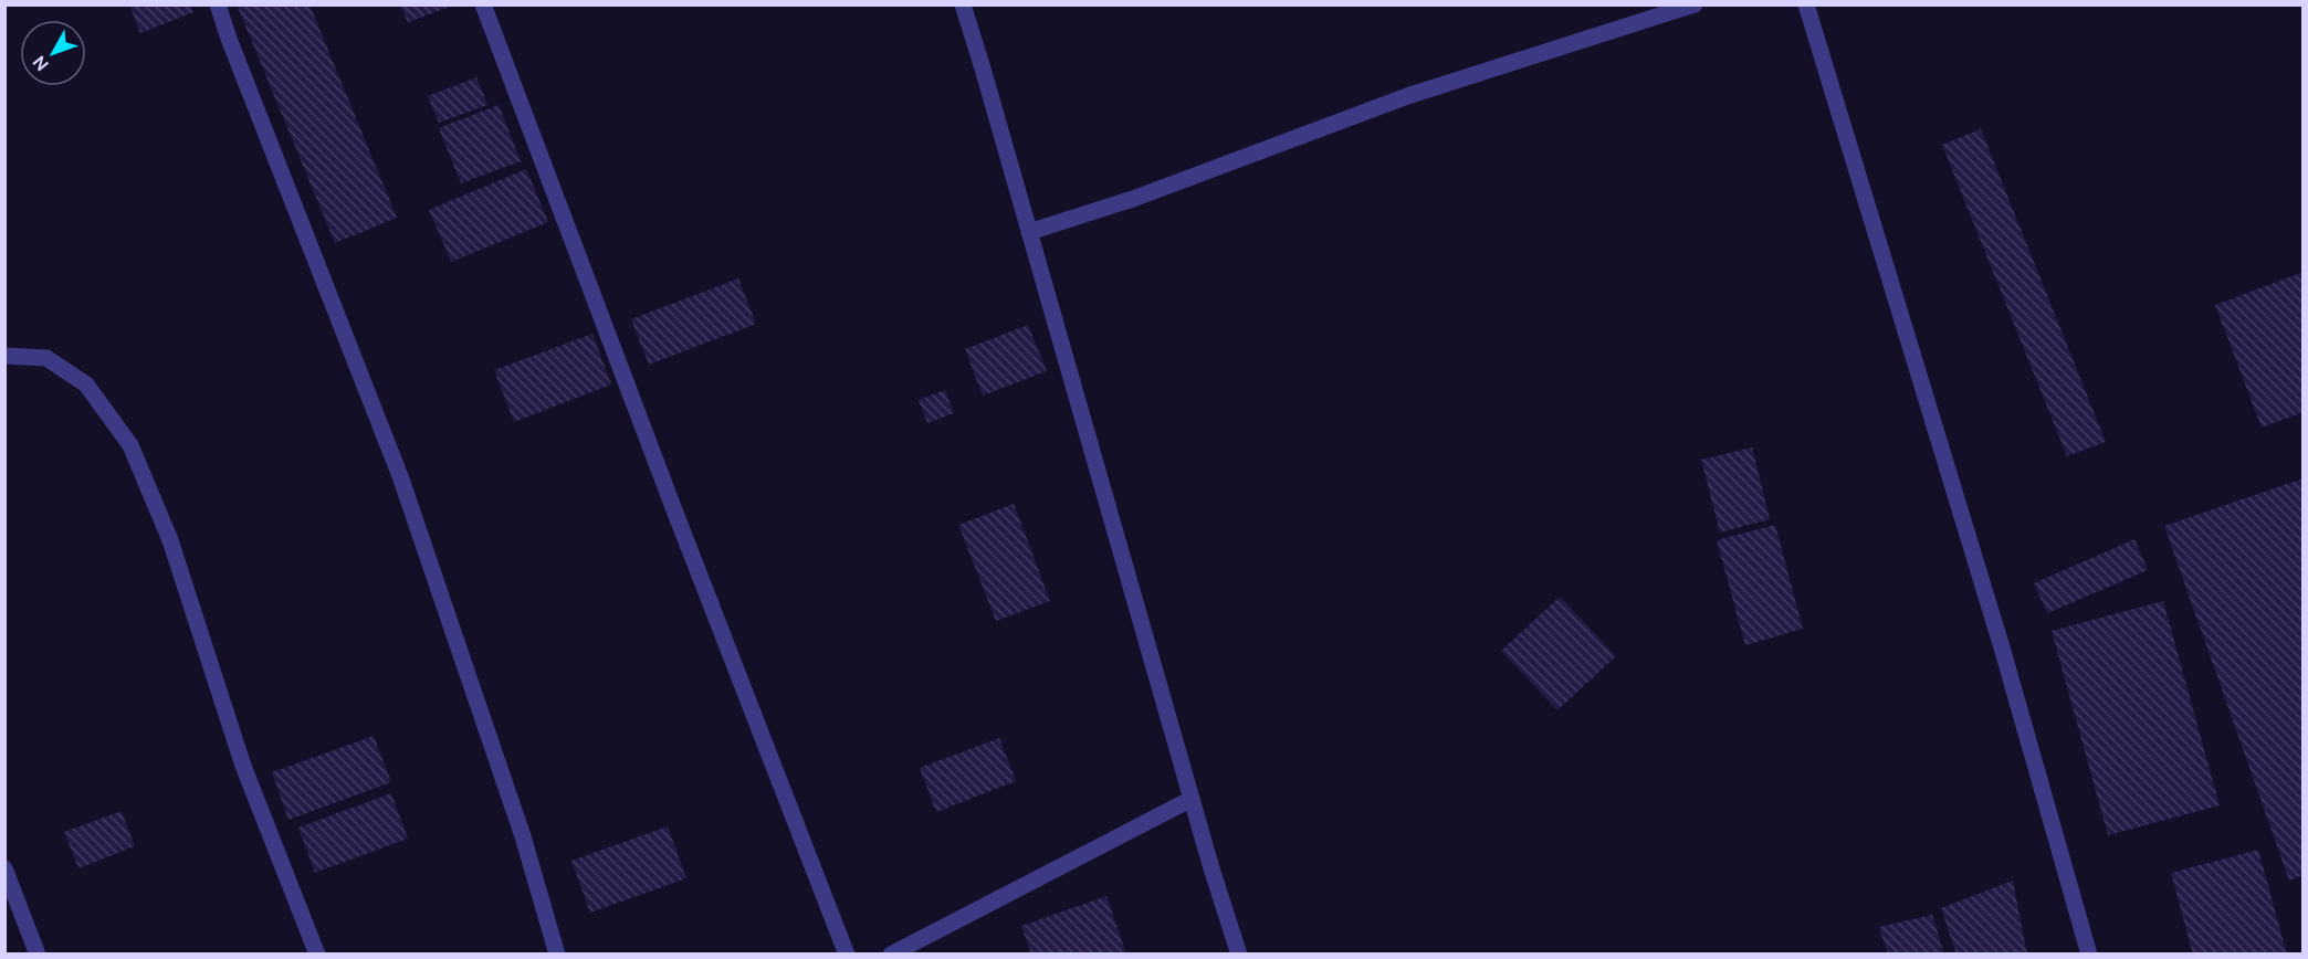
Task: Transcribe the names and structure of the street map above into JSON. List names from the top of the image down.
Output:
{
  "north": "bottom left"
}
